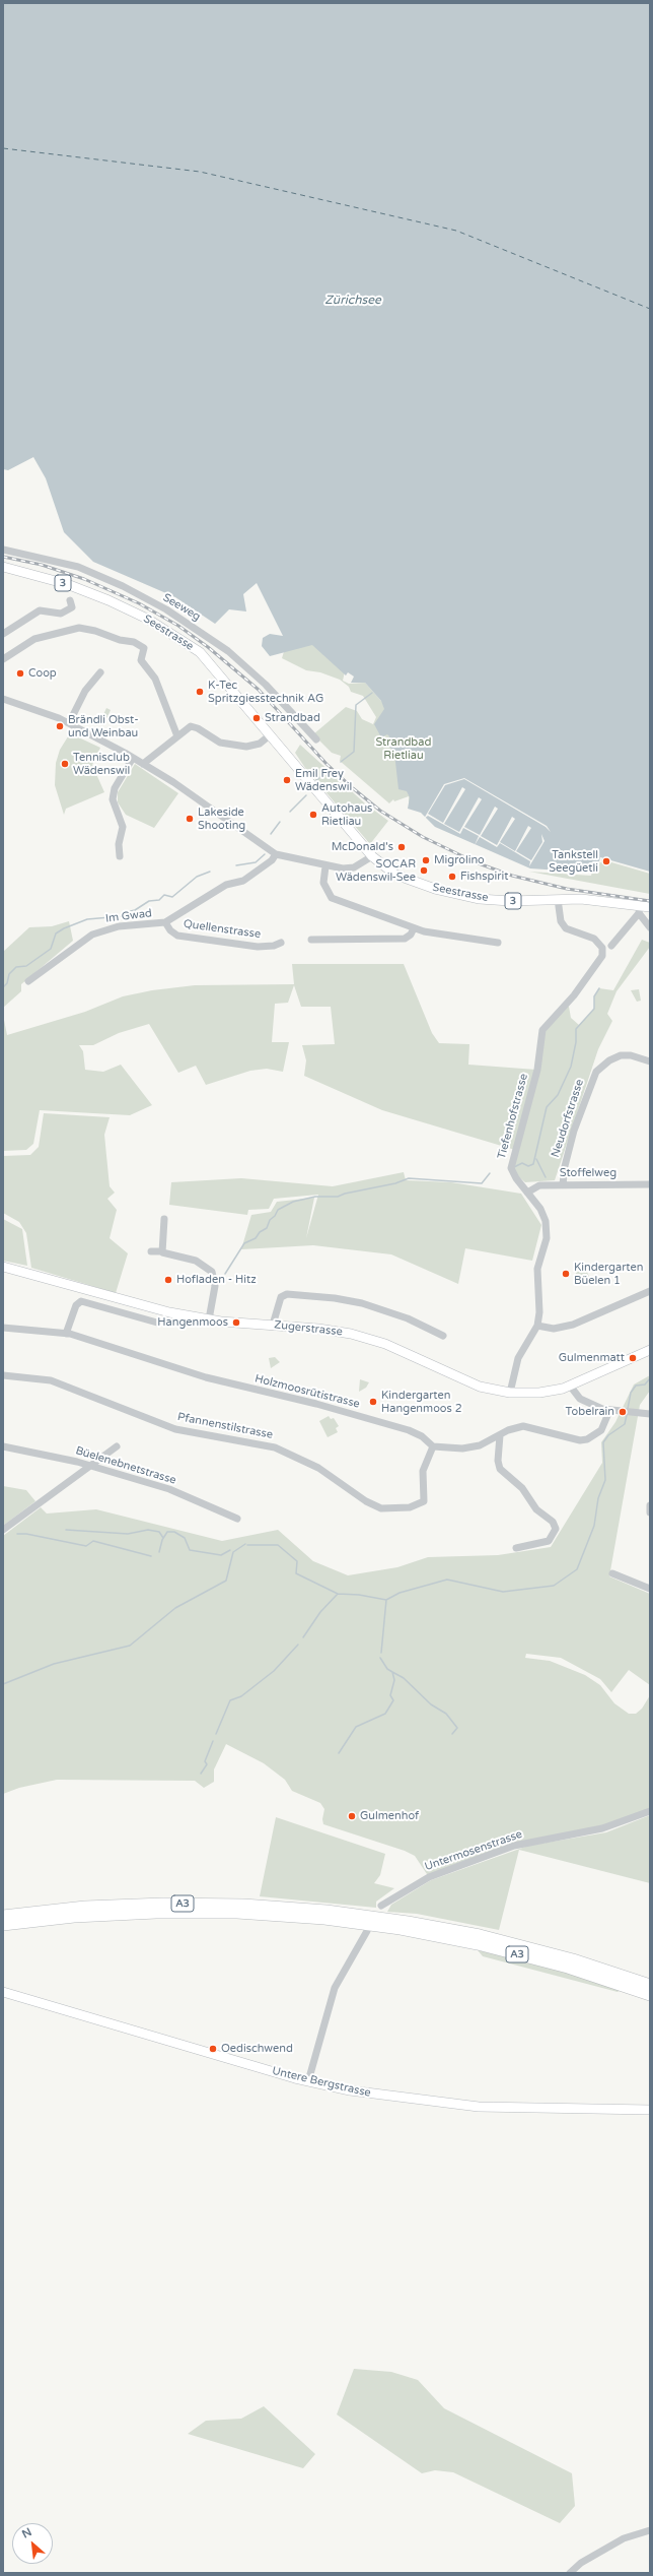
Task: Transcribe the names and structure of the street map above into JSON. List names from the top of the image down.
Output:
{
  "streets": {
    "highway": ["A3"],
    "main road": [
      "3",
      "Seestrasse",
      "Zugerstrasse",
      "Untere Bergstrasse"
    ],
    "street": [
      "Seeweg",
      "Im Gwad",
      "Quellenstrasse",
      "Tiefenhofstrasse",
      "Neudorfstrasse",
      "Stoffelweg",
      "Holzmoosrütistrasse",
      "Pfannenstilstrasse",
      "Büelenebnetstrasse",
      "Untermosenstrasse"
    ]
  },
  "crossings": [
    ["Seestrasse", "Tiefenhofstrasse"],
    ["Im Gwad", "Quellenstrasse"],
    ["Tiefenhofstrasse", "Stoffelweg"],
    ["Tiefenhofstrasse", "Zugerstrasse"],
    ["Neudorfstrasse", "Stoffelweg"],
    ["Holzmoosrütistrasse", "Pfannenstilstrasse"]
  ],
  "water": ["Zürichsee"],
  "parks": ["Strandbad Rietliau"],
  "places": [
    "Coop",
    "K-Tec Spritzgiesstechnik AG",
    "Strandbad",
    "Brändli Obst- und Weinbau",
    "Tennisclub Wädenswil",
    "Emil Frey Wädenswil",
    "Autohaus Rietliau",
    "Lakeside Shooting",
    "McDonald's",
    "Migrolino",
    "Tankstell Seegüetli",
    "SOCAR Wädenswil-See",
    "Fishspirit",
    "Kindergarten Büelen 1",
    "Hofladen - Hitz",
    "Hangenmoos",
    "Gulmenmatt",
    "Kindergarten Hangenmoos 2",
    "Tobelrain",
    "Gulmenhof",
    "Oedischwend"
  ],
  "north": "top left"
}
